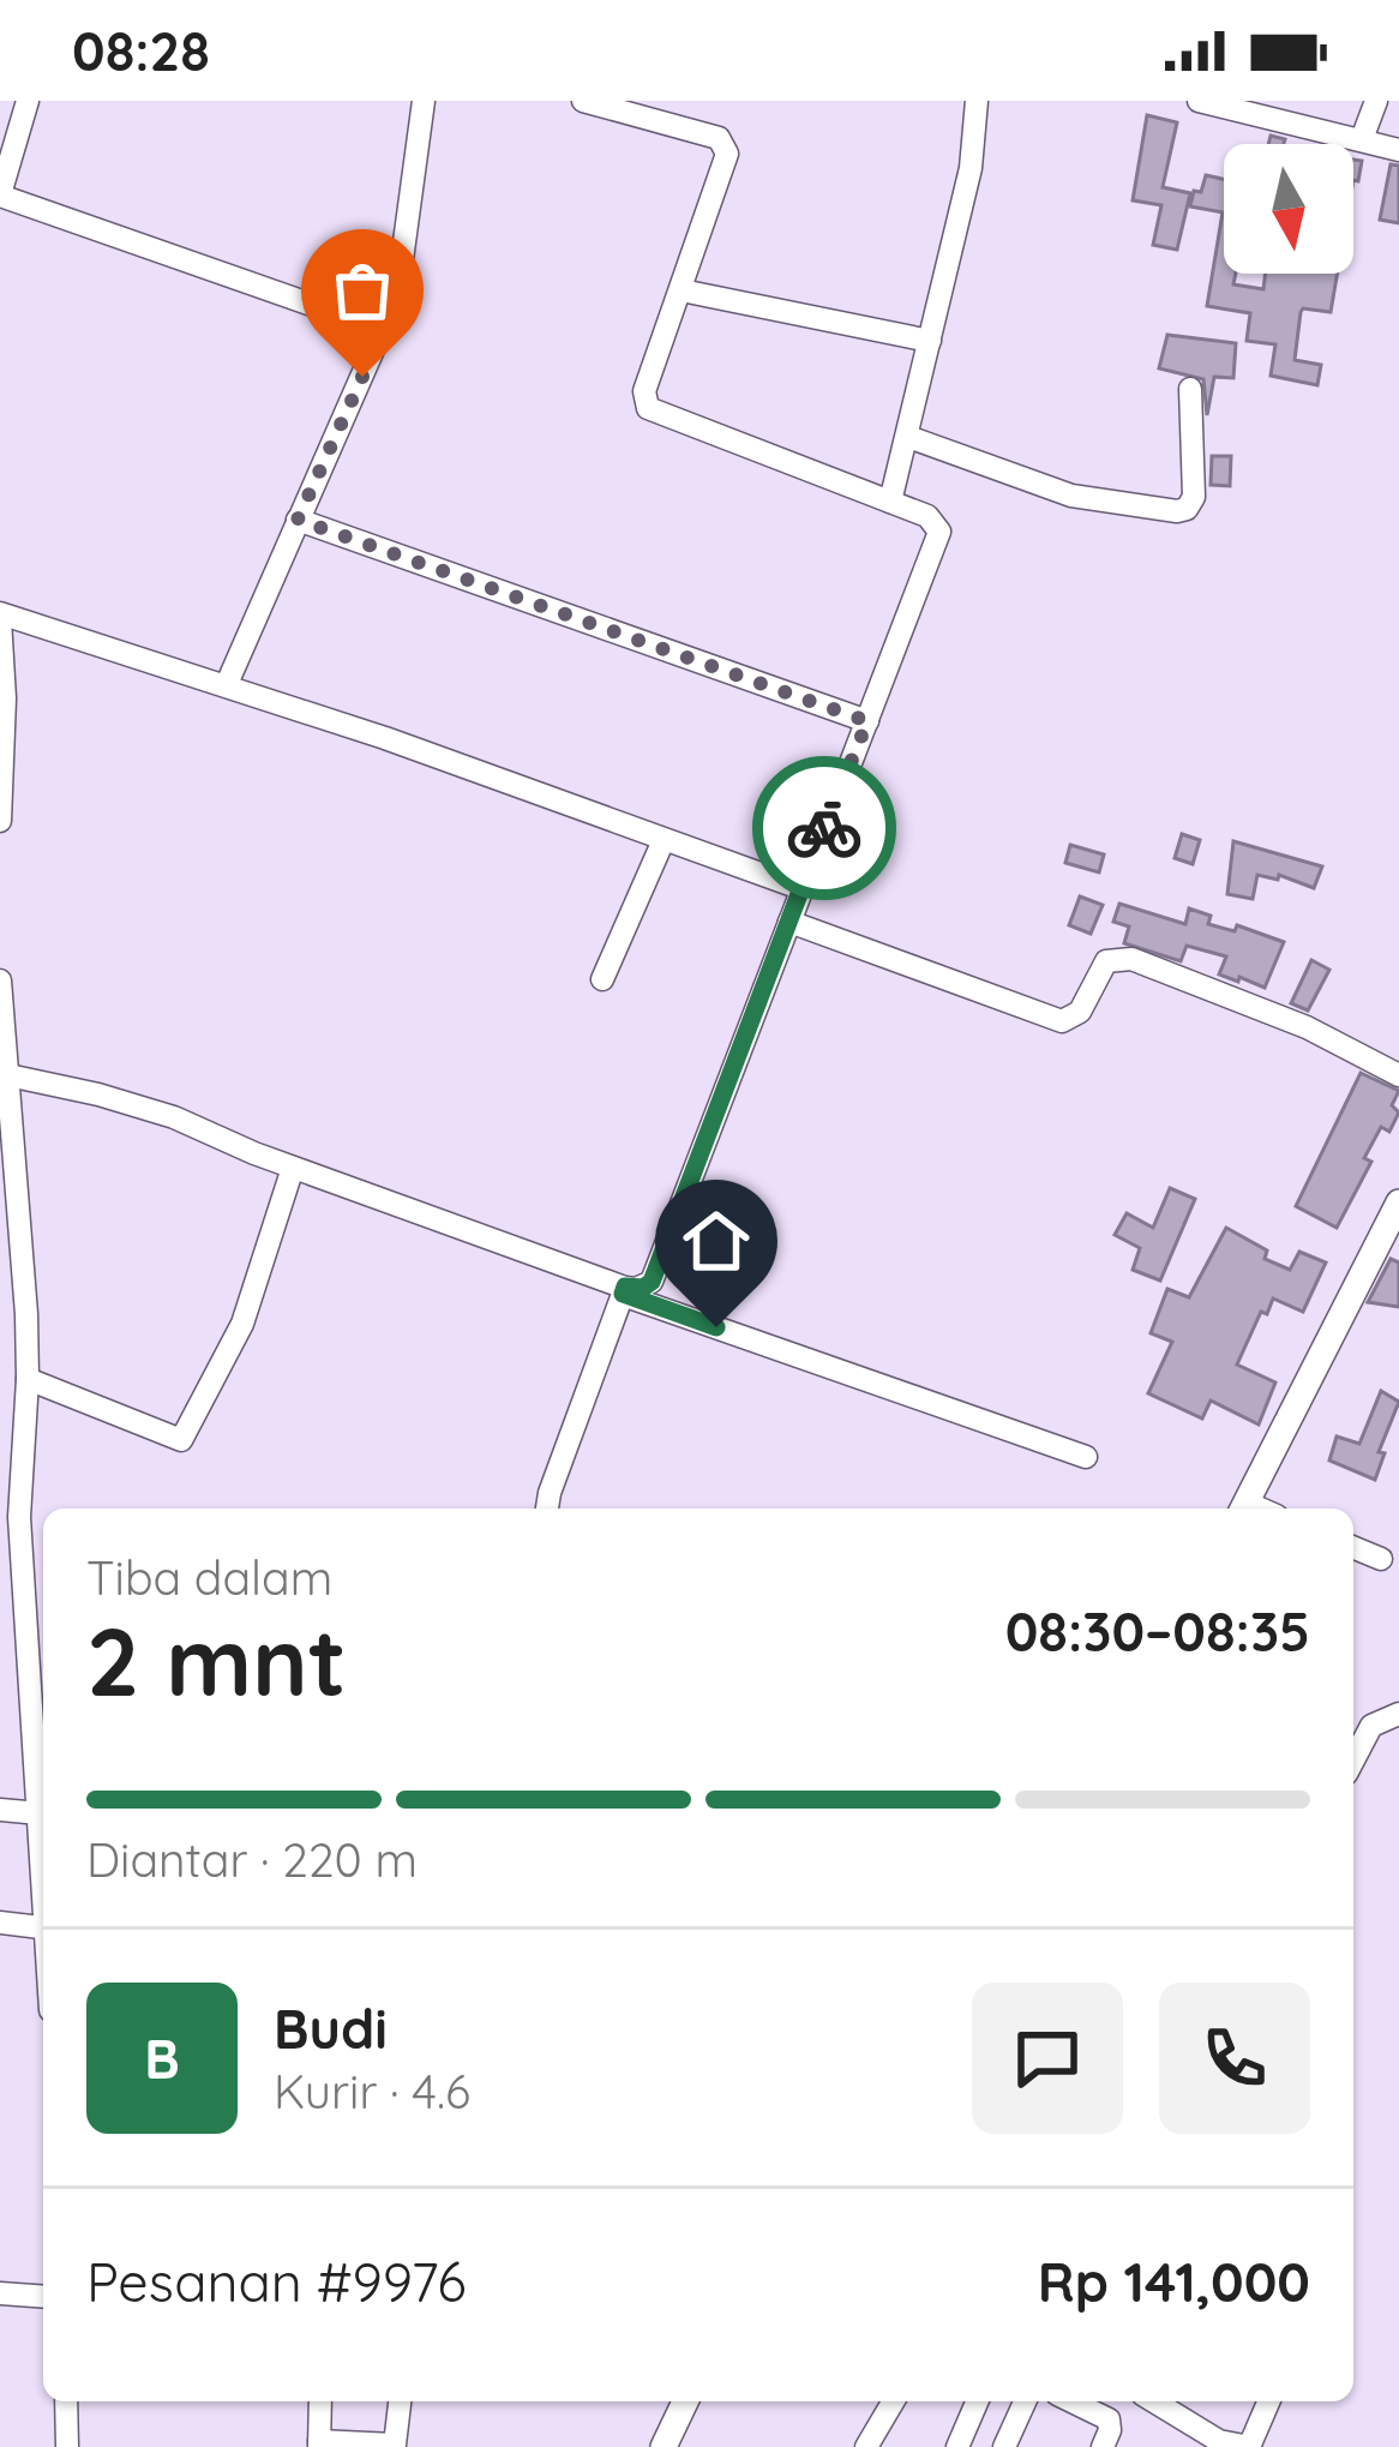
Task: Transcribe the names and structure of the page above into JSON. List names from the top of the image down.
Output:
{
  "north": "bottom",
  "page": {
    "status": "08:28",
    "heading": ["2 mnt", "Tiba dalam", "08:30–08:35"],
    "panel": [
      "Budi",
      "Kurir · 4.6",
      "Pesanan #9976",
      "Rp 141,000"
    ],
    "bar": "Diantar · 220 m",
    "round": "B"
  }
}
